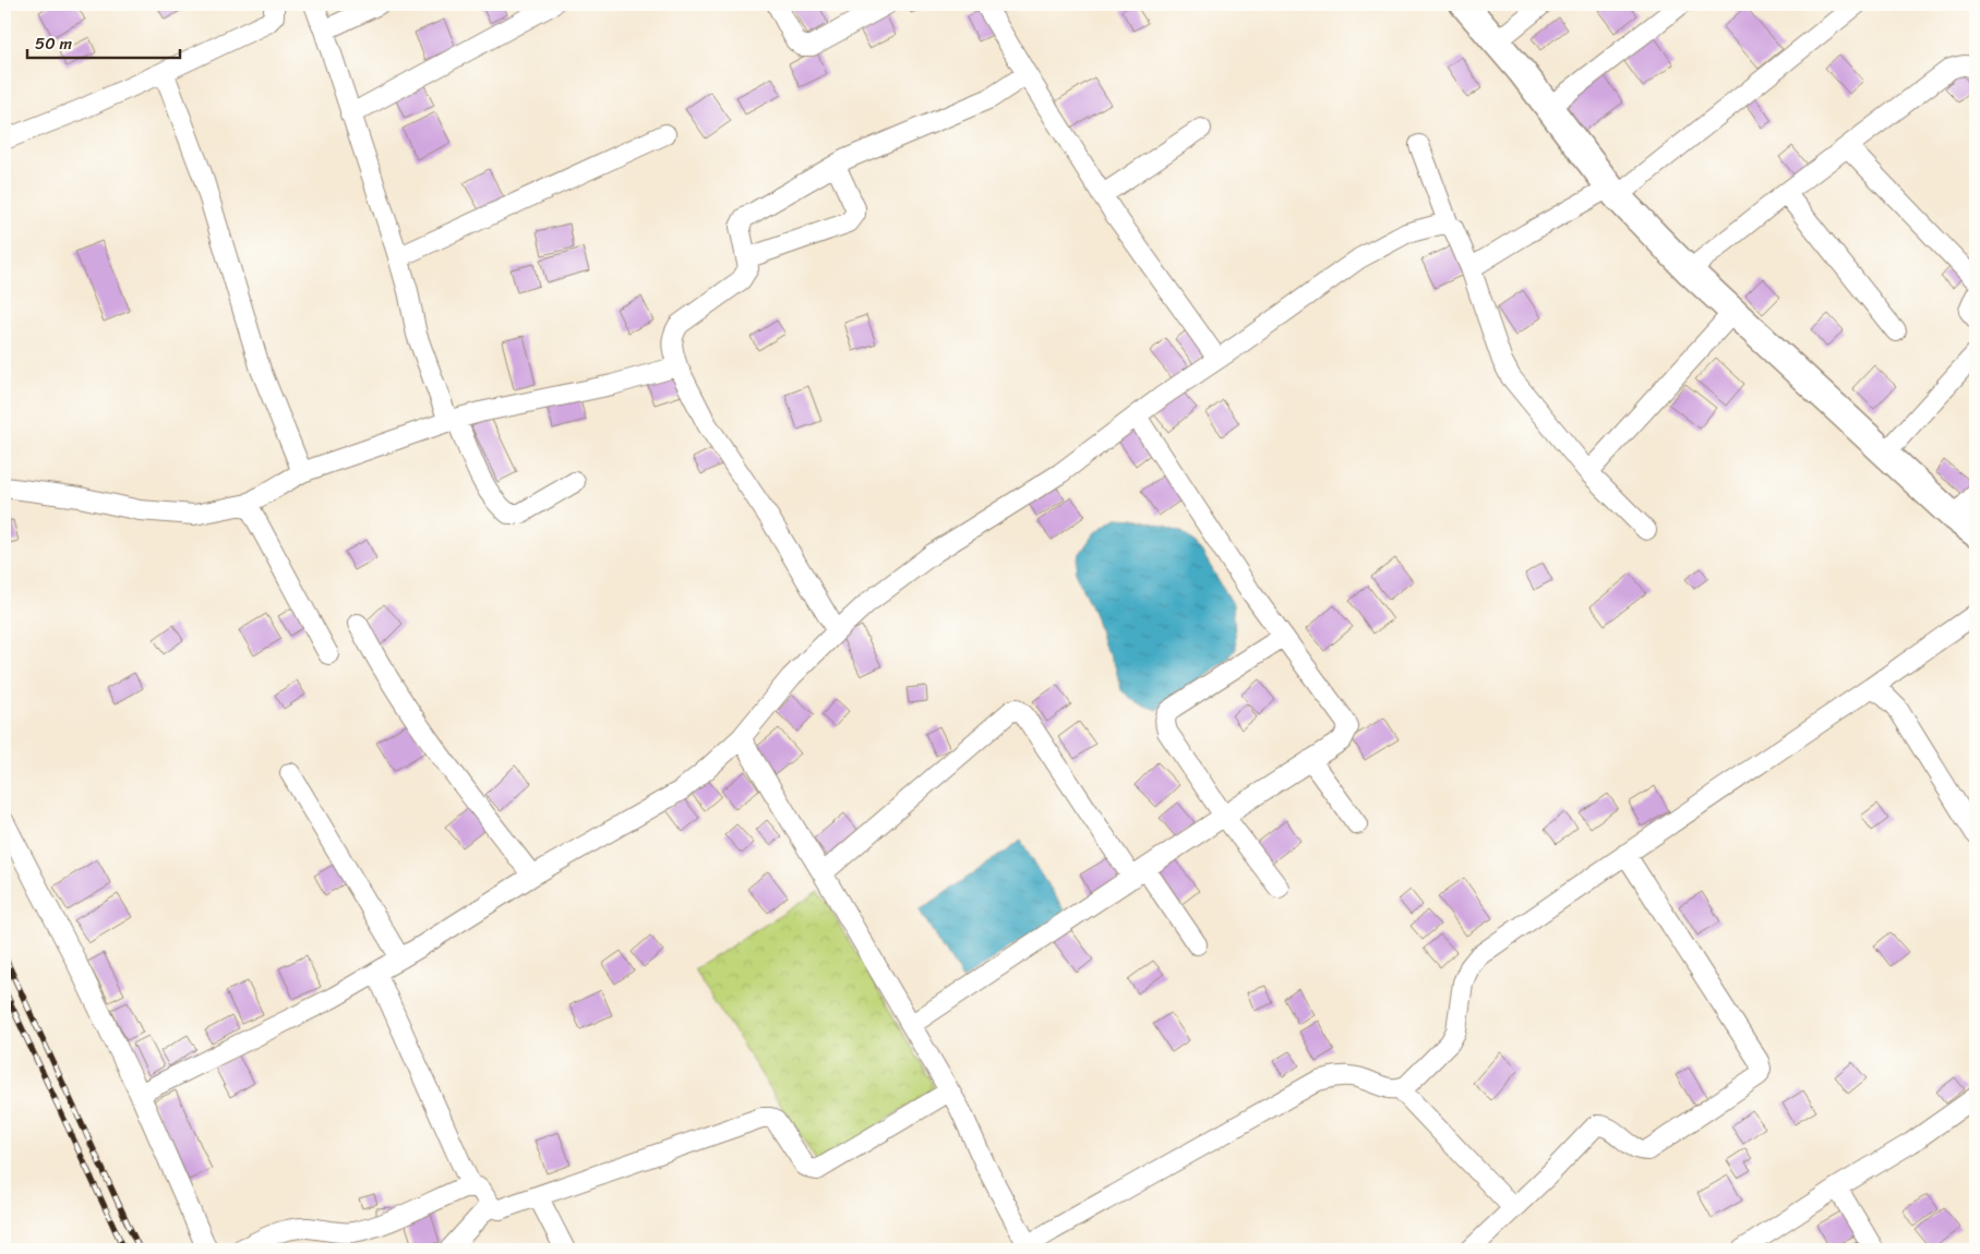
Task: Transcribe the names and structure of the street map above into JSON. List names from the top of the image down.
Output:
{
  "scale_bar": "50 m"
}
